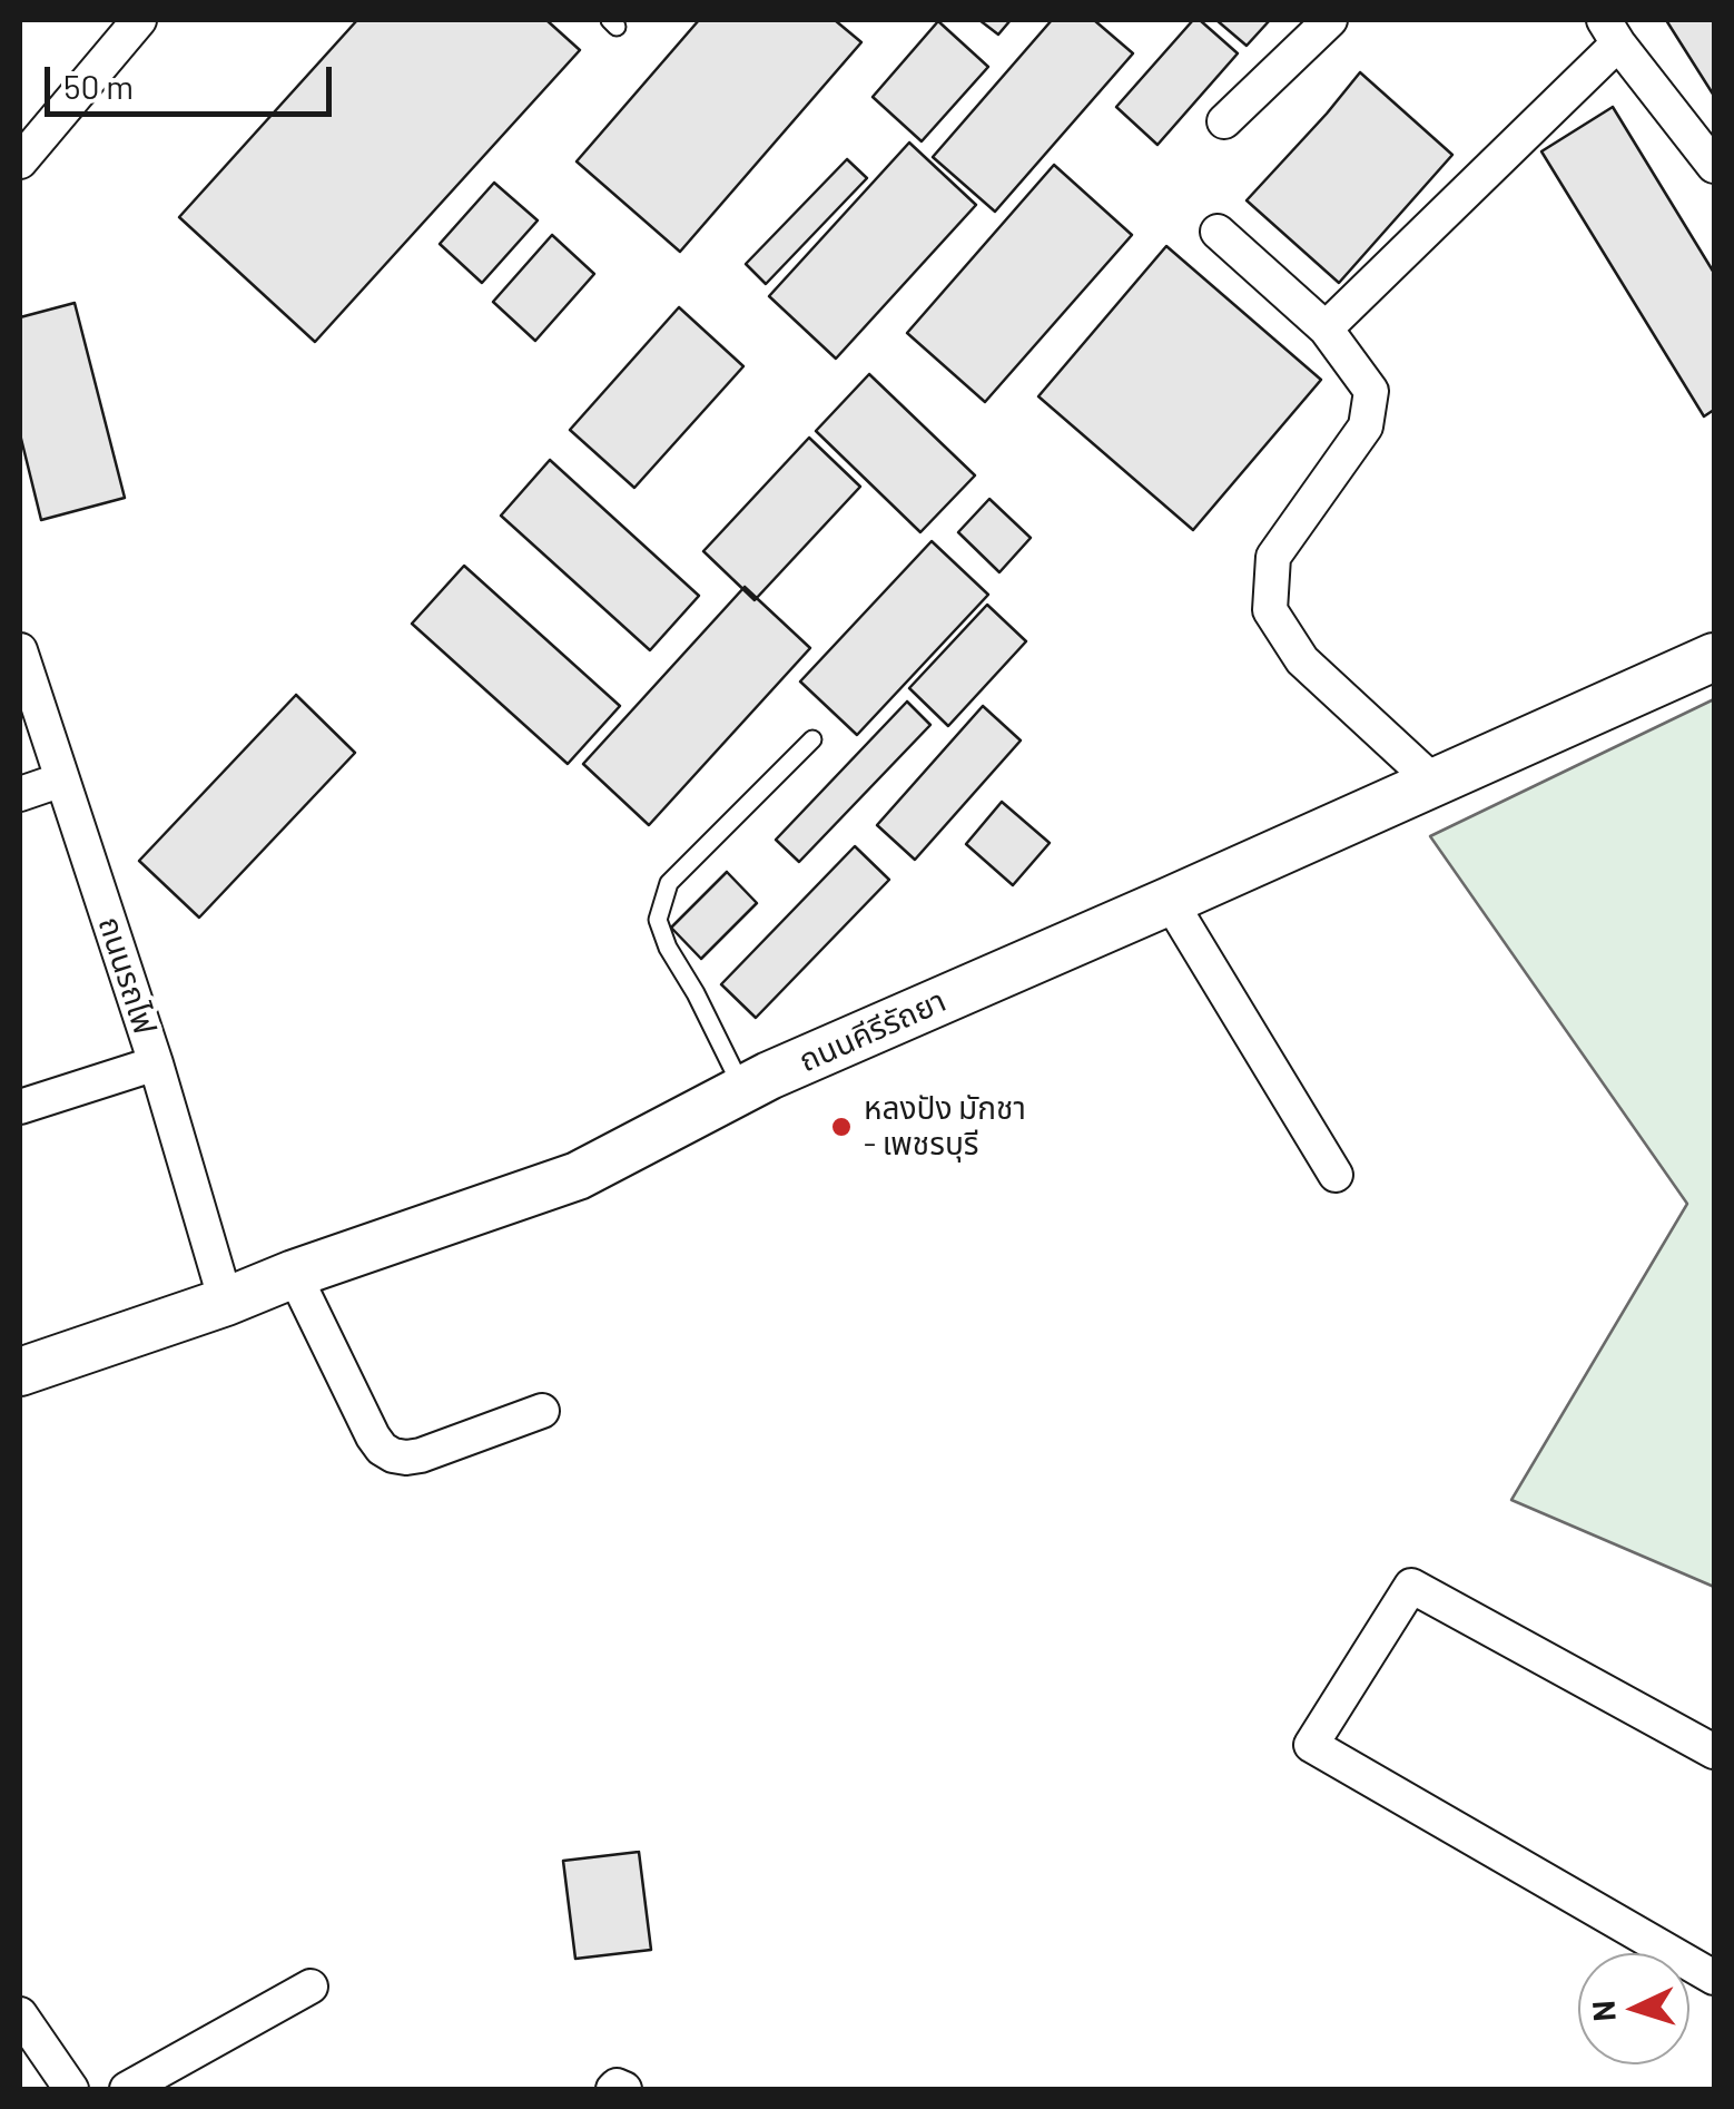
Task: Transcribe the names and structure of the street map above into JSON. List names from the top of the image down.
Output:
{
  "streets": {
    "street": ["ถนนรถไฟ", "ถนนคีรีรัถยา"]
  },
  "crossings": [
    ["ถนนรถไฟ", "ถนนคีรีรัถยา"]
  ],
  "places": ["หลงปัง มักชา - เพชรบุรี"],
  "scale_bar": "50 m",
  "north": "left"
}
